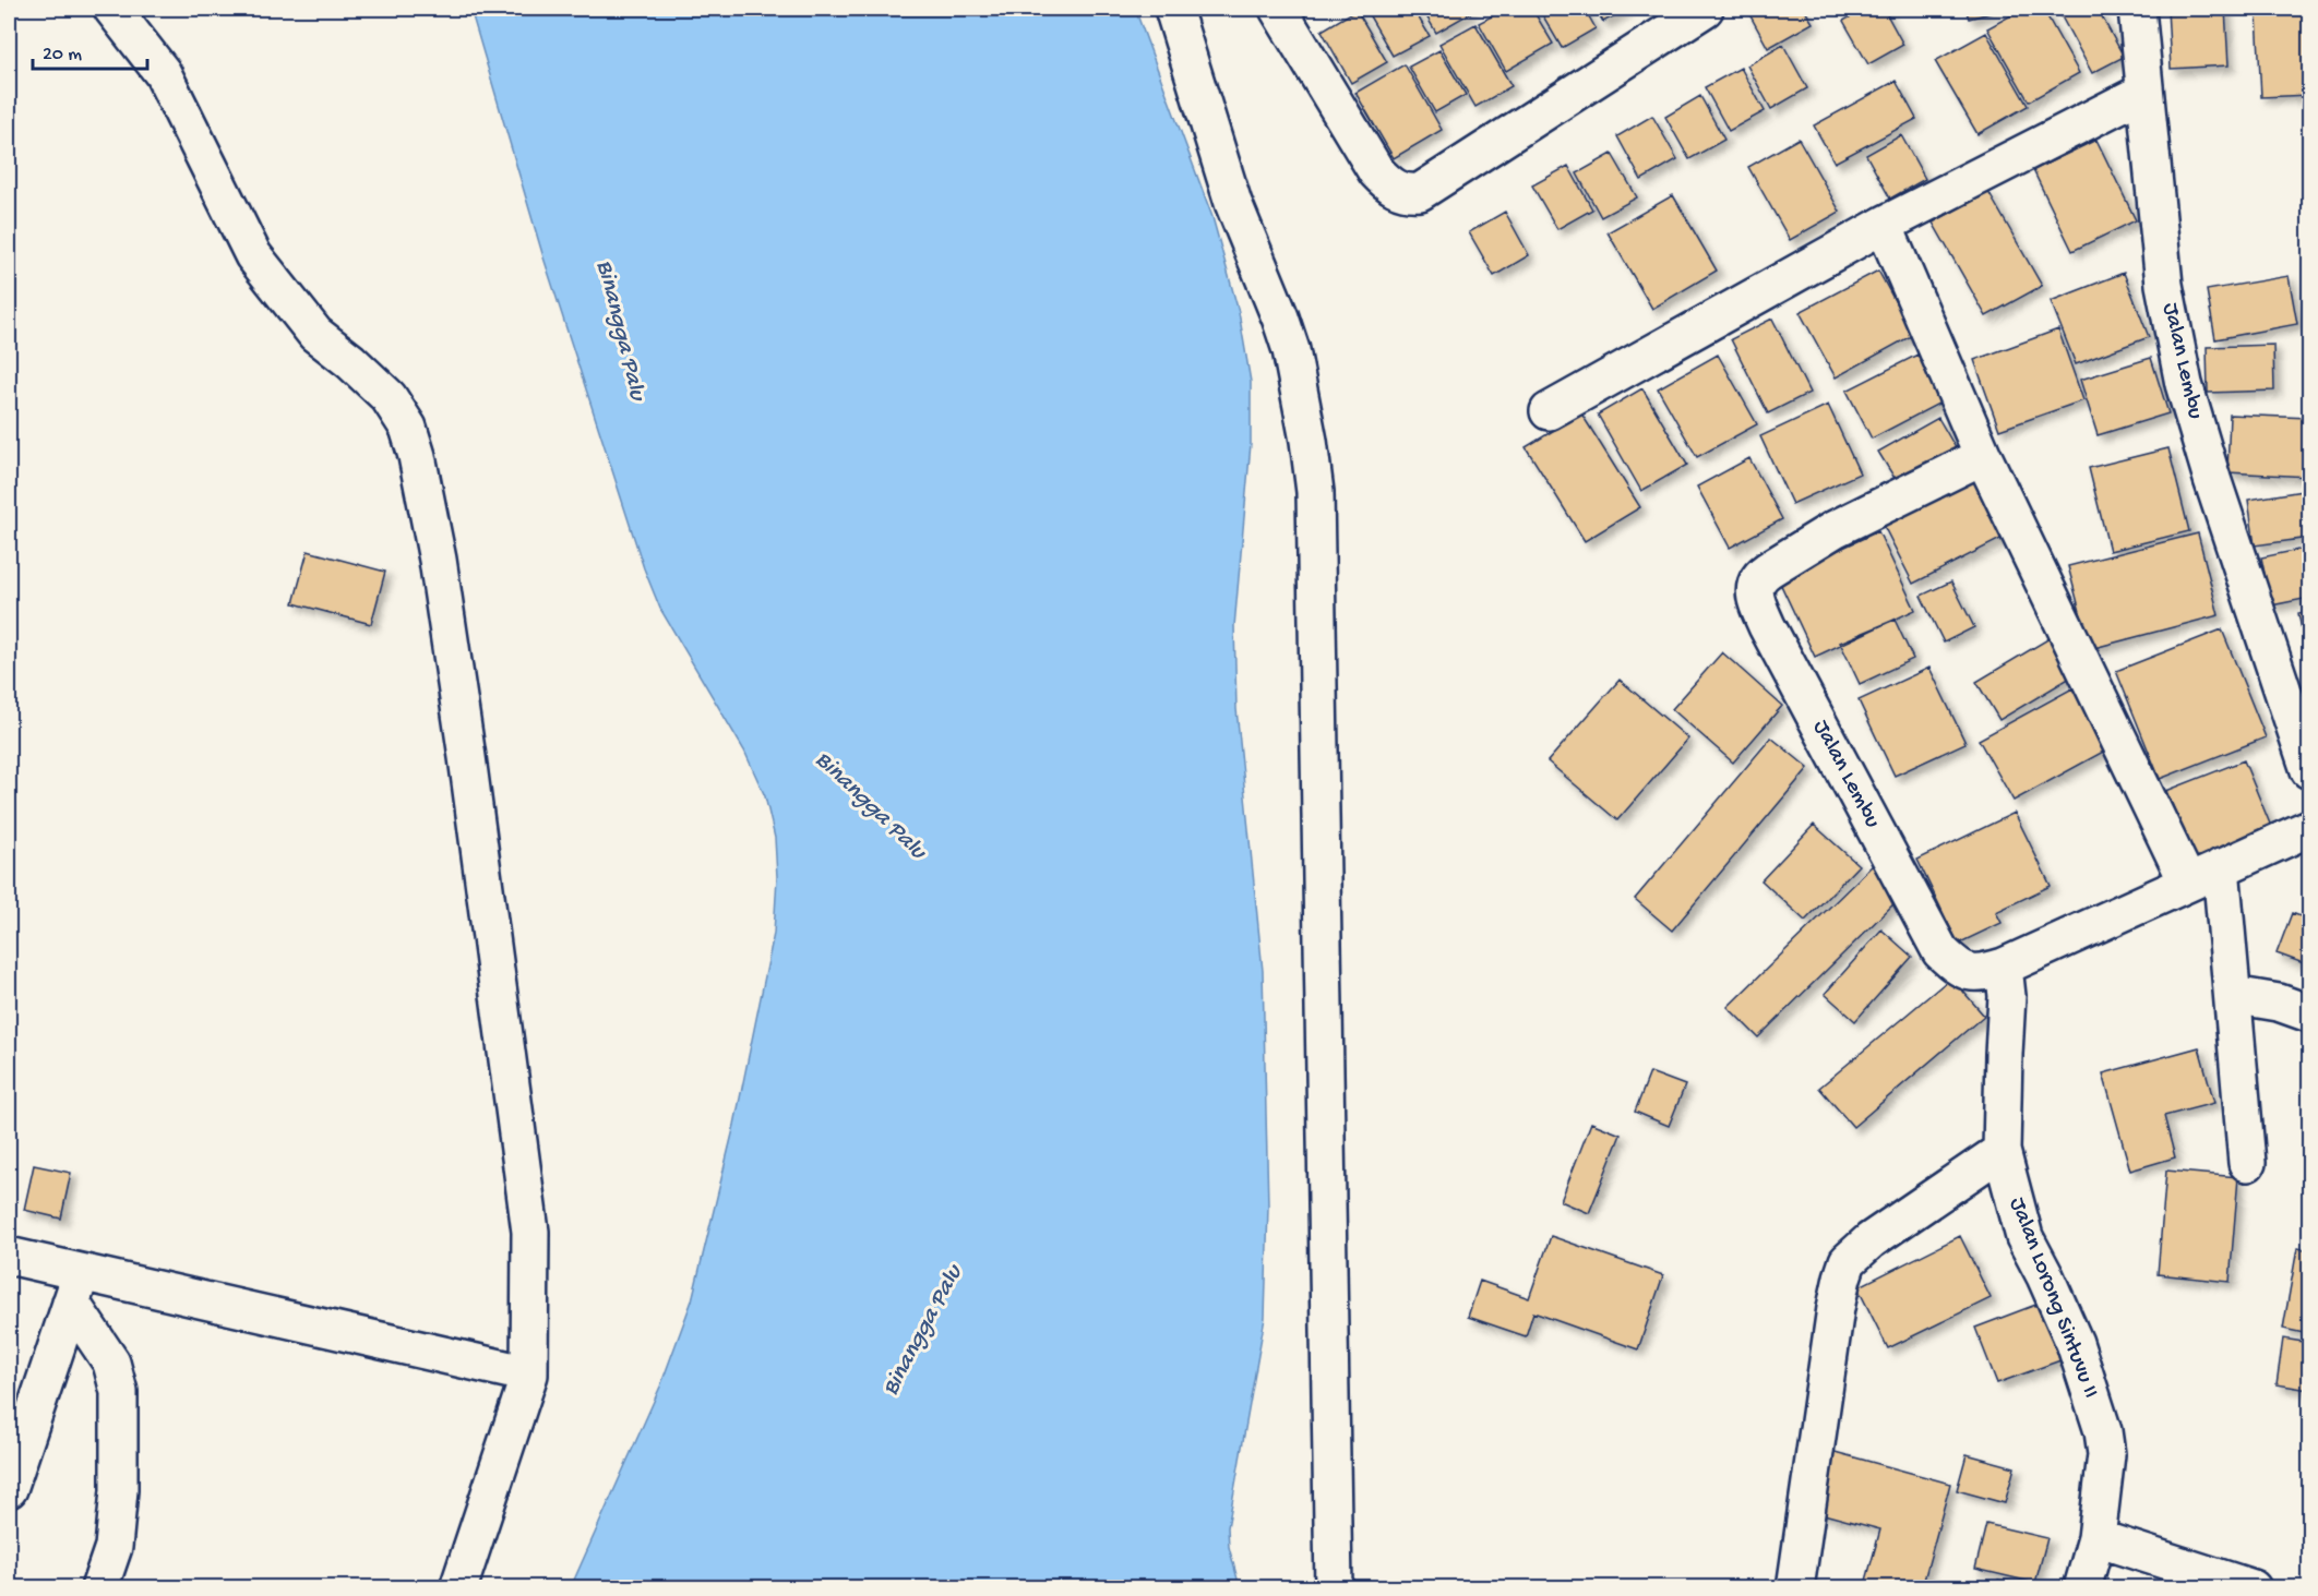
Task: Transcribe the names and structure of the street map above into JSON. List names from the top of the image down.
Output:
{
  "streets": {
    "street": ["Jalan Lembu", "Jalan Lorong Sintuvu II"]
  },
  "crossings": [
    ["Jalan Lembu", "Jalan Lorong Sintuvu II"]
  ],
  "water": ["Binangga Palu"],
  "scale_bar": "20 m"
}
